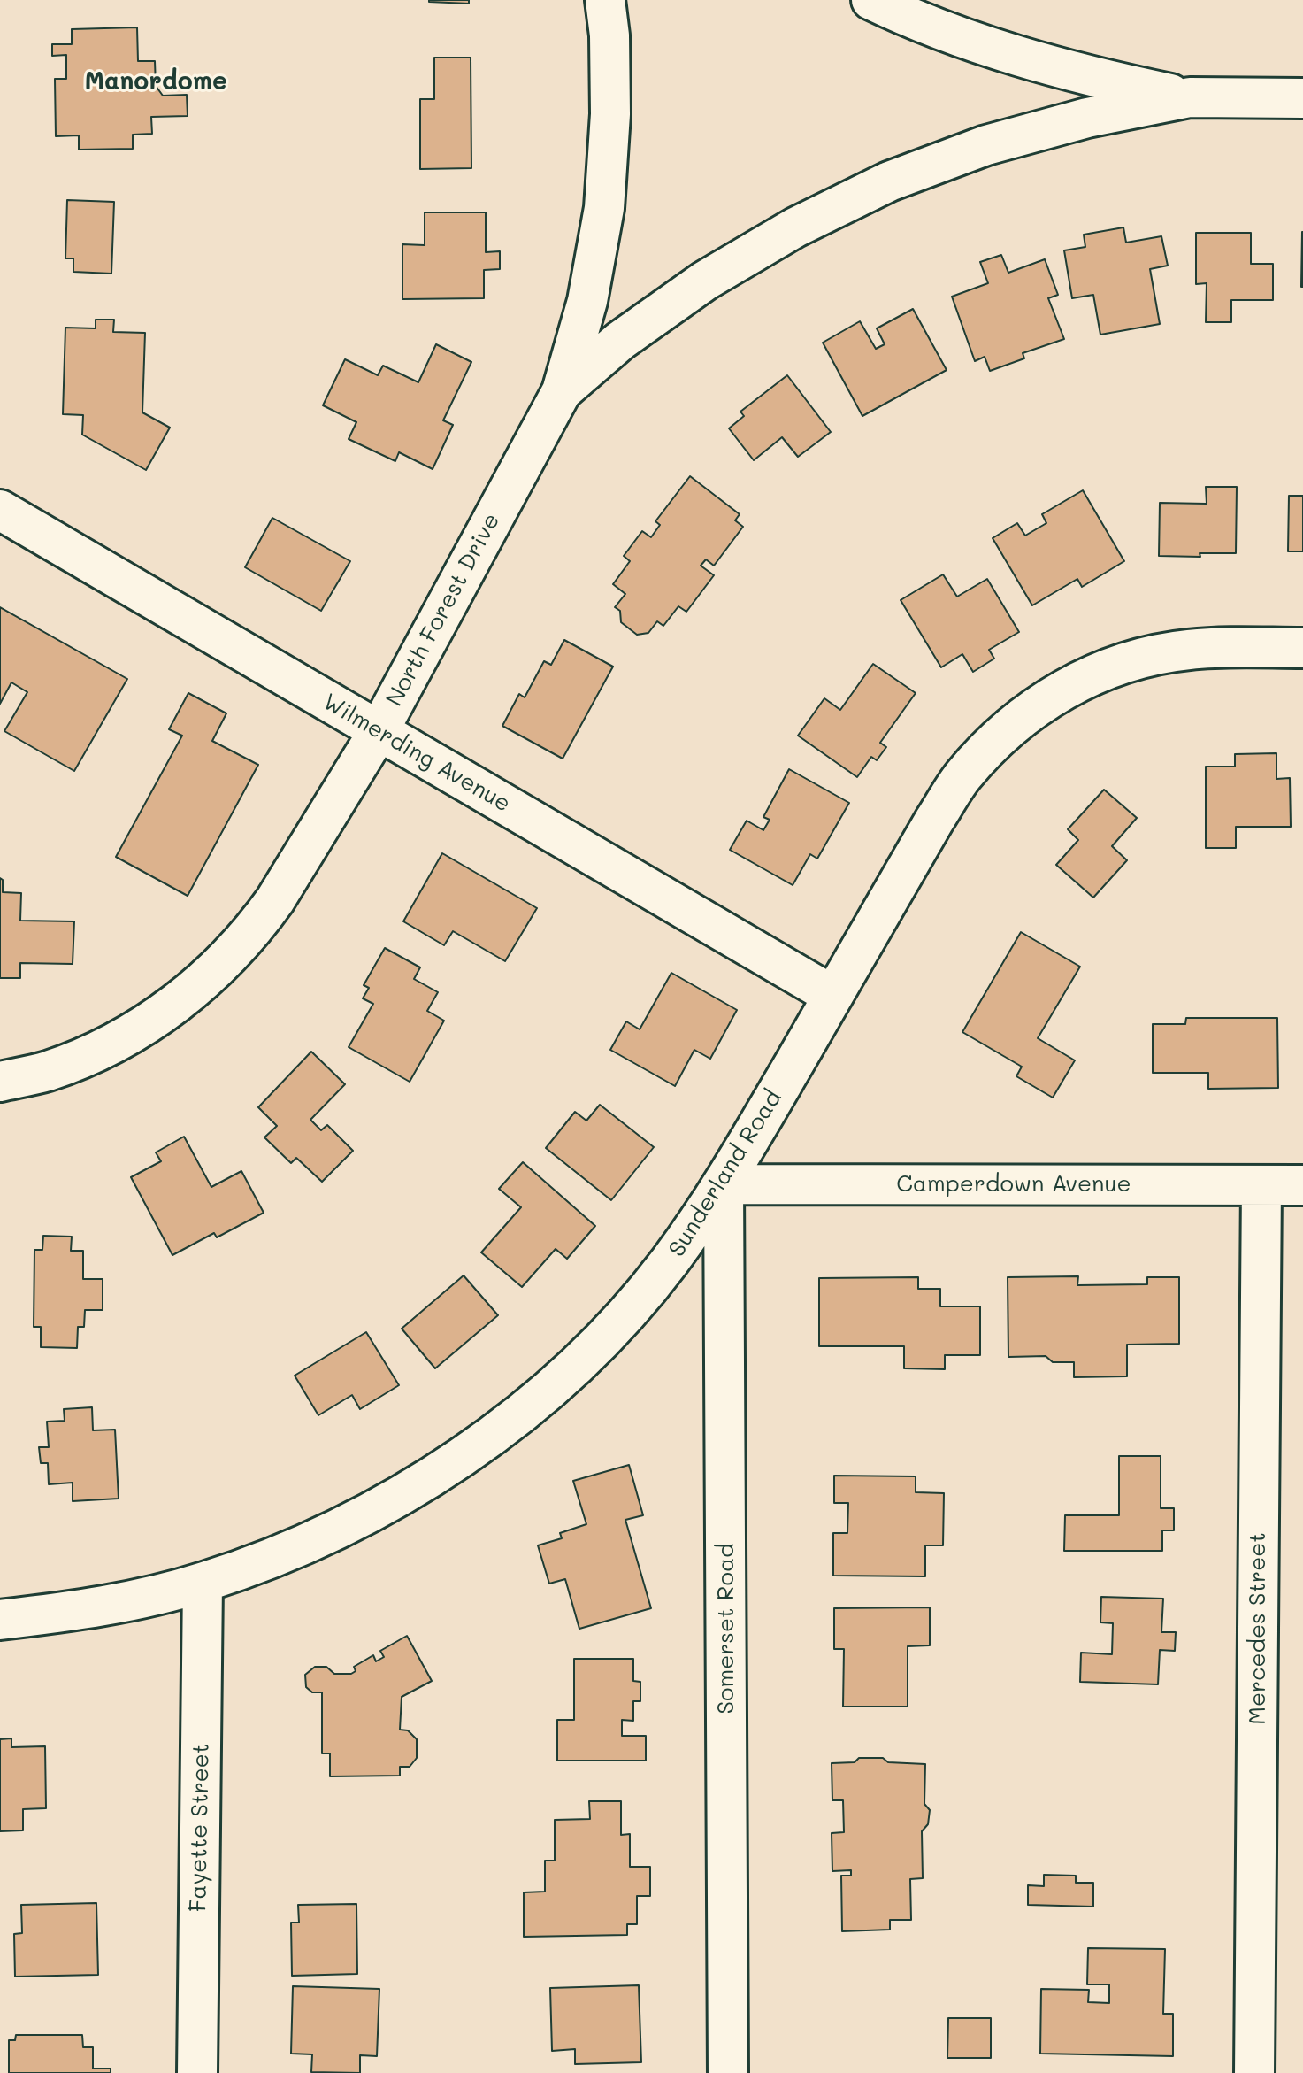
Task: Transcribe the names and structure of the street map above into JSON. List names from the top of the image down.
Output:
{
  "streets": {
    "street": [
      "North Forest Drive",
      "Wilmerding Avenue",
      "Sunderland Road",
      "Camperdown Avenue",
      "Somerset Road",
      "Mercedes Street",
      "Fayette Street"
    ]
  },
  "crossings": [
    ["North Forest Drive", "Wilmerding Avenue"],
    ["Wilmerding Avenue", "Sunderland Road"],
    ["Sunderland Road", "Camperdown Avenue"],
    ["Sunderland Road", "Somerset Road"],
    ["Sunderland Road", "Fayette Street"],
    ["Camperdown Avenue", "Somerset Road"],
    ["Camperdown Avenue", "Mercedes Street"]
  ],
  "districts": ["Manordome"]
}
